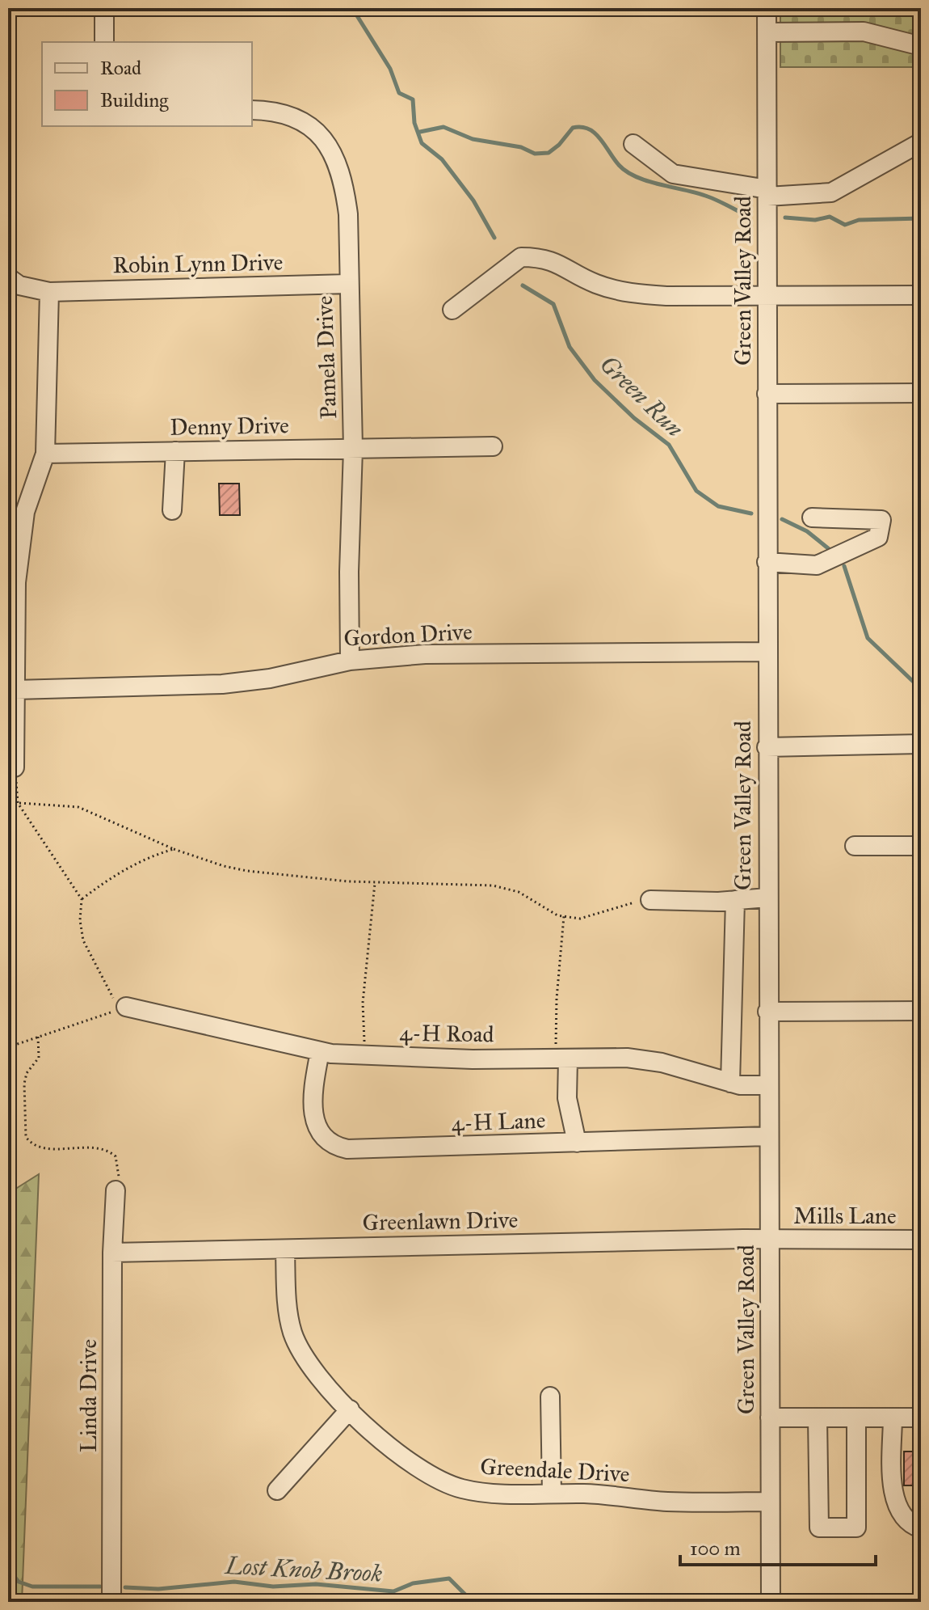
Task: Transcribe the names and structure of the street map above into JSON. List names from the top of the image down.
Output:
{
  "streets": {
    "street": [
      "Robin Lynn Drive",
      "Green Valley Road",
      "Pamela Drive",
      "Denny Drive",
      "Gordon Drive",
      "4-H Road",
      "4-H Lane",
      "Mills Lane",
      "Greenlawn Drive",
      "Linda Drive",
      "Greendale Drive"
    ]
  },
  "crossings": [
    ["Robin Lynn Drive", "Pamela Drive"],
    ["Green Valley Road", "Gordon Drive"],
    ["Green Valley Road", "4-H Road"],
    ["Green Valley Road", "4-H Lane"],
    ["Green Valley Road", "Mills Lane"],
    ["Green Valley Road", "Greenlawn Drive"],
    ["Green Valley Road", "Greendale Drive"],
    ["Pamela Drive", "Denny Drive"],
    ["Pamela Drive", "Gordon Drive"],
    ["4-H Road", "4-H Lane"],
    ["Mills Lane", "Greenlawn Drive"],
    ["Greenlawn Drive", "Linda Drive"],
    ["Greenlawn Drive", "Greendale Drive"]
  ],
  "water": ["Green Run", "Lost Knob Brook"],
  "legend": ["Road", "Building"],
  "scale_bar": "100 m"
}
